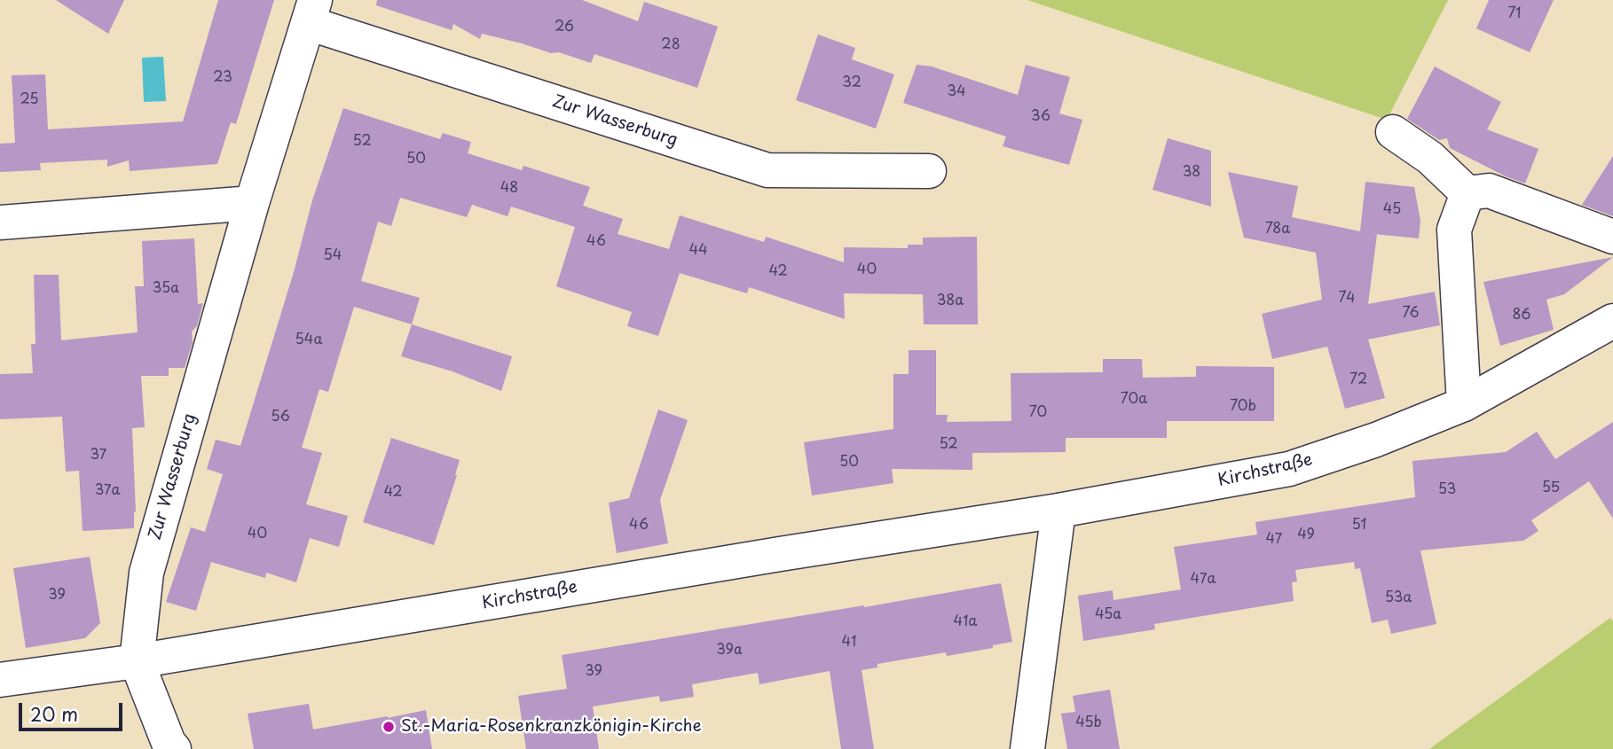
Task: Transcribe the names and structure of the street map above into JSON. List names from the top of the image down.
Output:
{
  "streets": {
    "street": ["Zur Wasserburg", "Kirchstraße"]
  },
  "crossings": [
    ["Zur Wasserburg", "Kirchstraße"]
  ],
  "places": ["St.-Maria-Rosenkranzkönigin-Kirche"],
  "house_numbers": [
    "71",
    "26",
    "28",
    "23",
    "32",
    "34",
    "25",
    "36",
    "52",
    "50",
    "38",
    "48",
    "45",
    "78a",
    "46",
    "44",
    "54",
    "40",
    "42",
    "35a",
    "74",
    "38a",
    "76",
    "86",
    "54a",
    "72",
    "70a",
    "70b",
    "70",
    "56",
    "52",
    "37",
    "50",
    "55",
    "53",
    "37a",
    "42",
    "46",
    "51",
    "40",
    "49",
    "47",
    "47a",
    "39",
    "53a",
    "45a",
    "41a",
    "41",
    "39a",
    "39",
    "45b"
  ],
  "scale_bar": "20 m"
}
